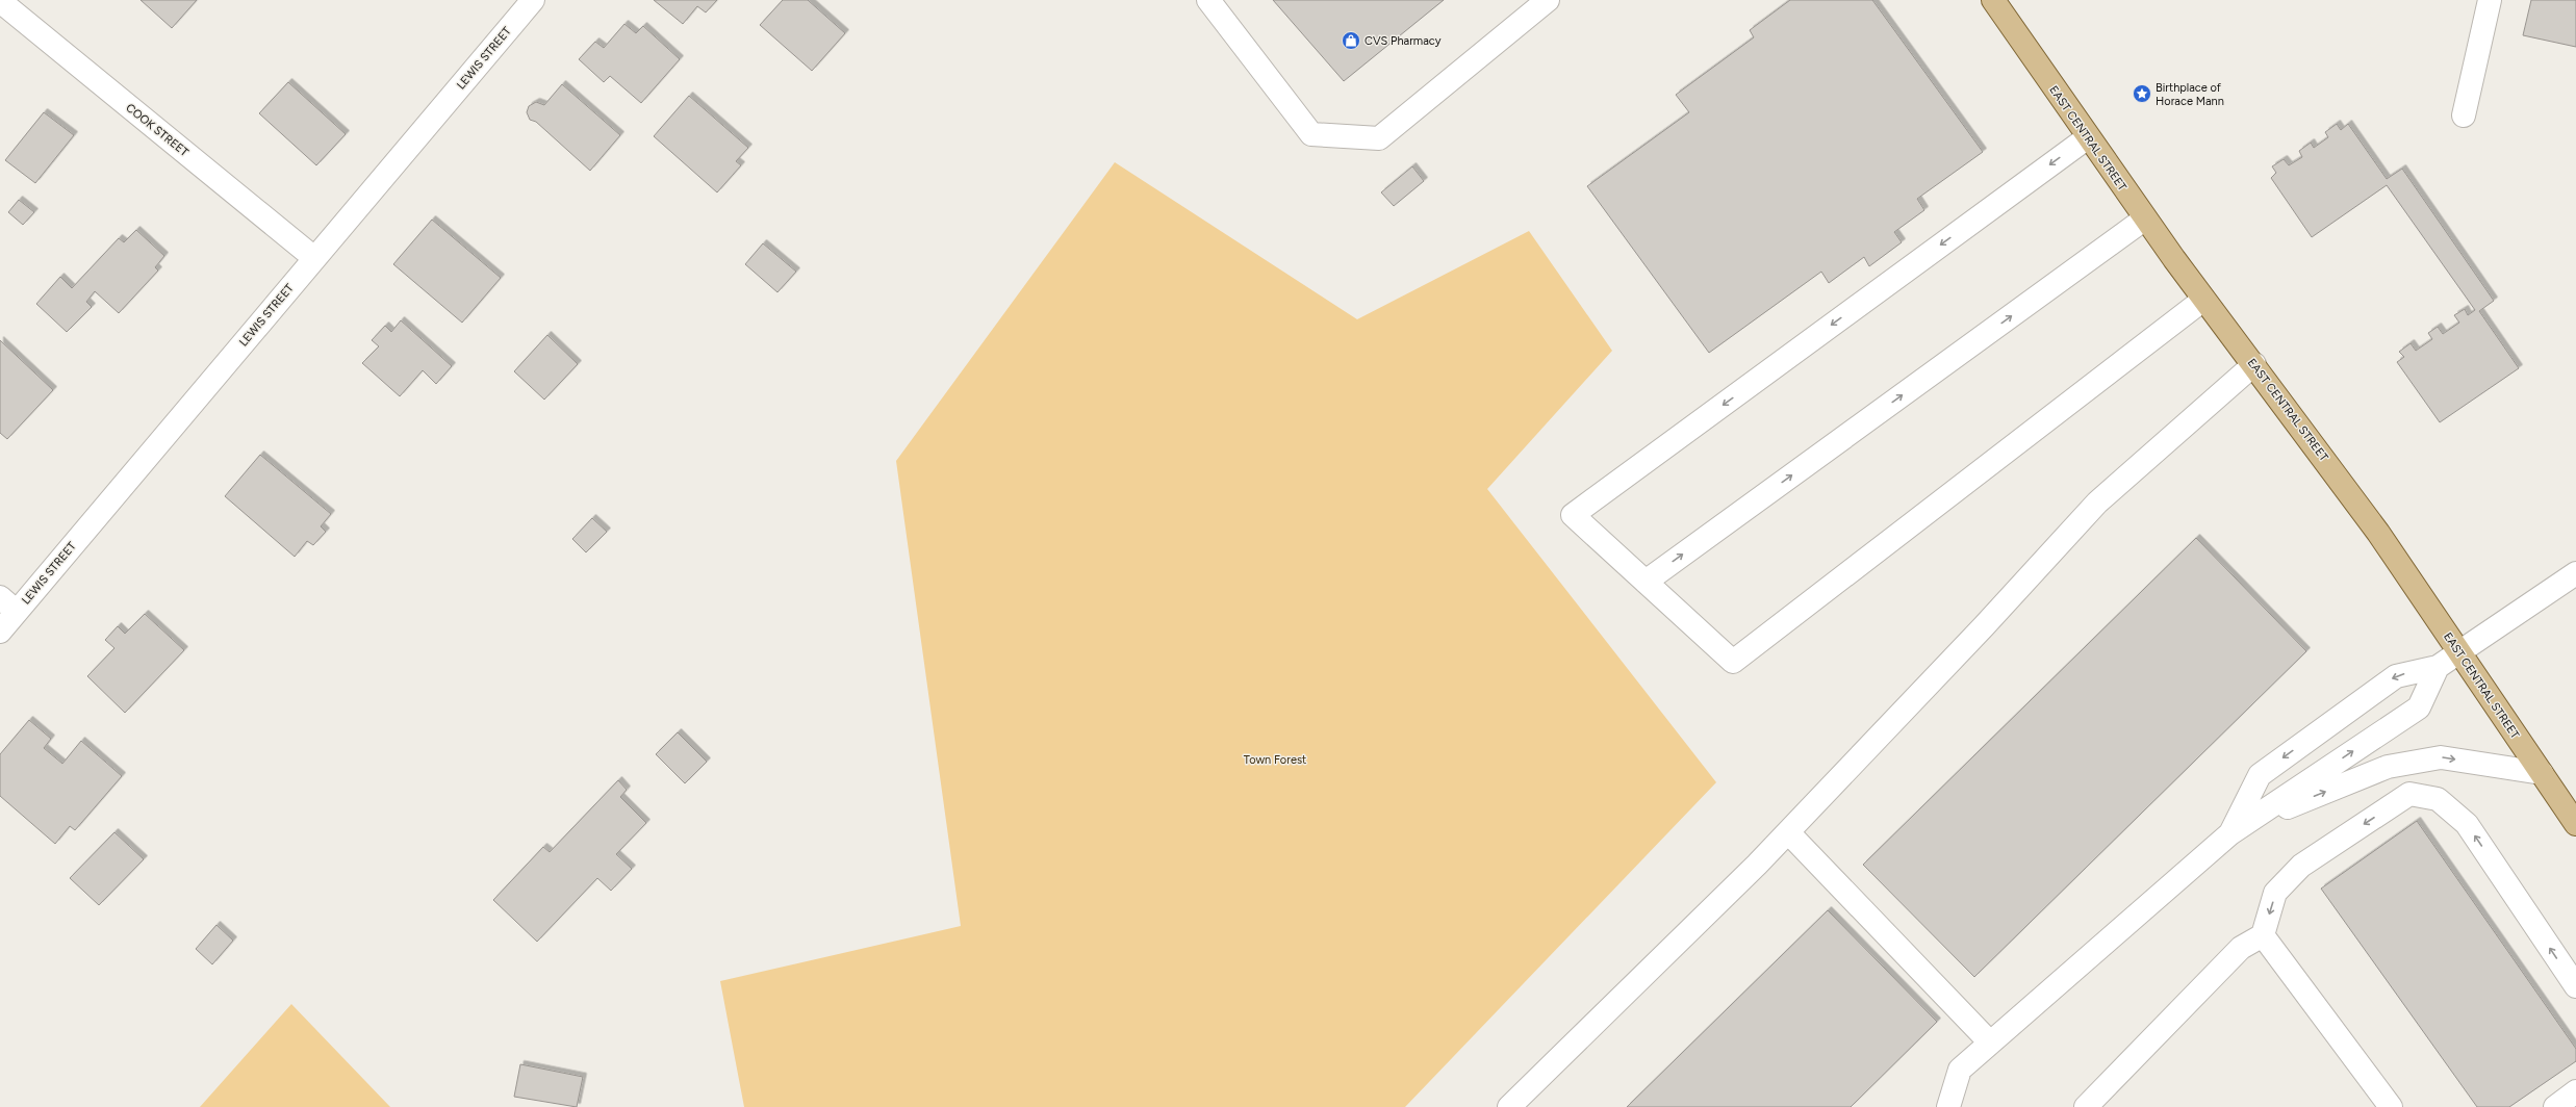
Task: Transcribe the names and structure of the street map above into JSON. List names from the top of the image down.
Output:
{
  "streets": {
    "main road": ["EAST CENTRAL STREET"],
    "street": ["LEWIS STREET", "COOK STREET"]
  },
  "crossings": [
    ["LEWIS STREET", "COOK STREET"]
  ],
  "parks": ["Town Forest"],
  "places": {
    "shop": ["CVS Pharmacy"],
    "place": ["Birthplace of Horace Mann"]
  }
}
